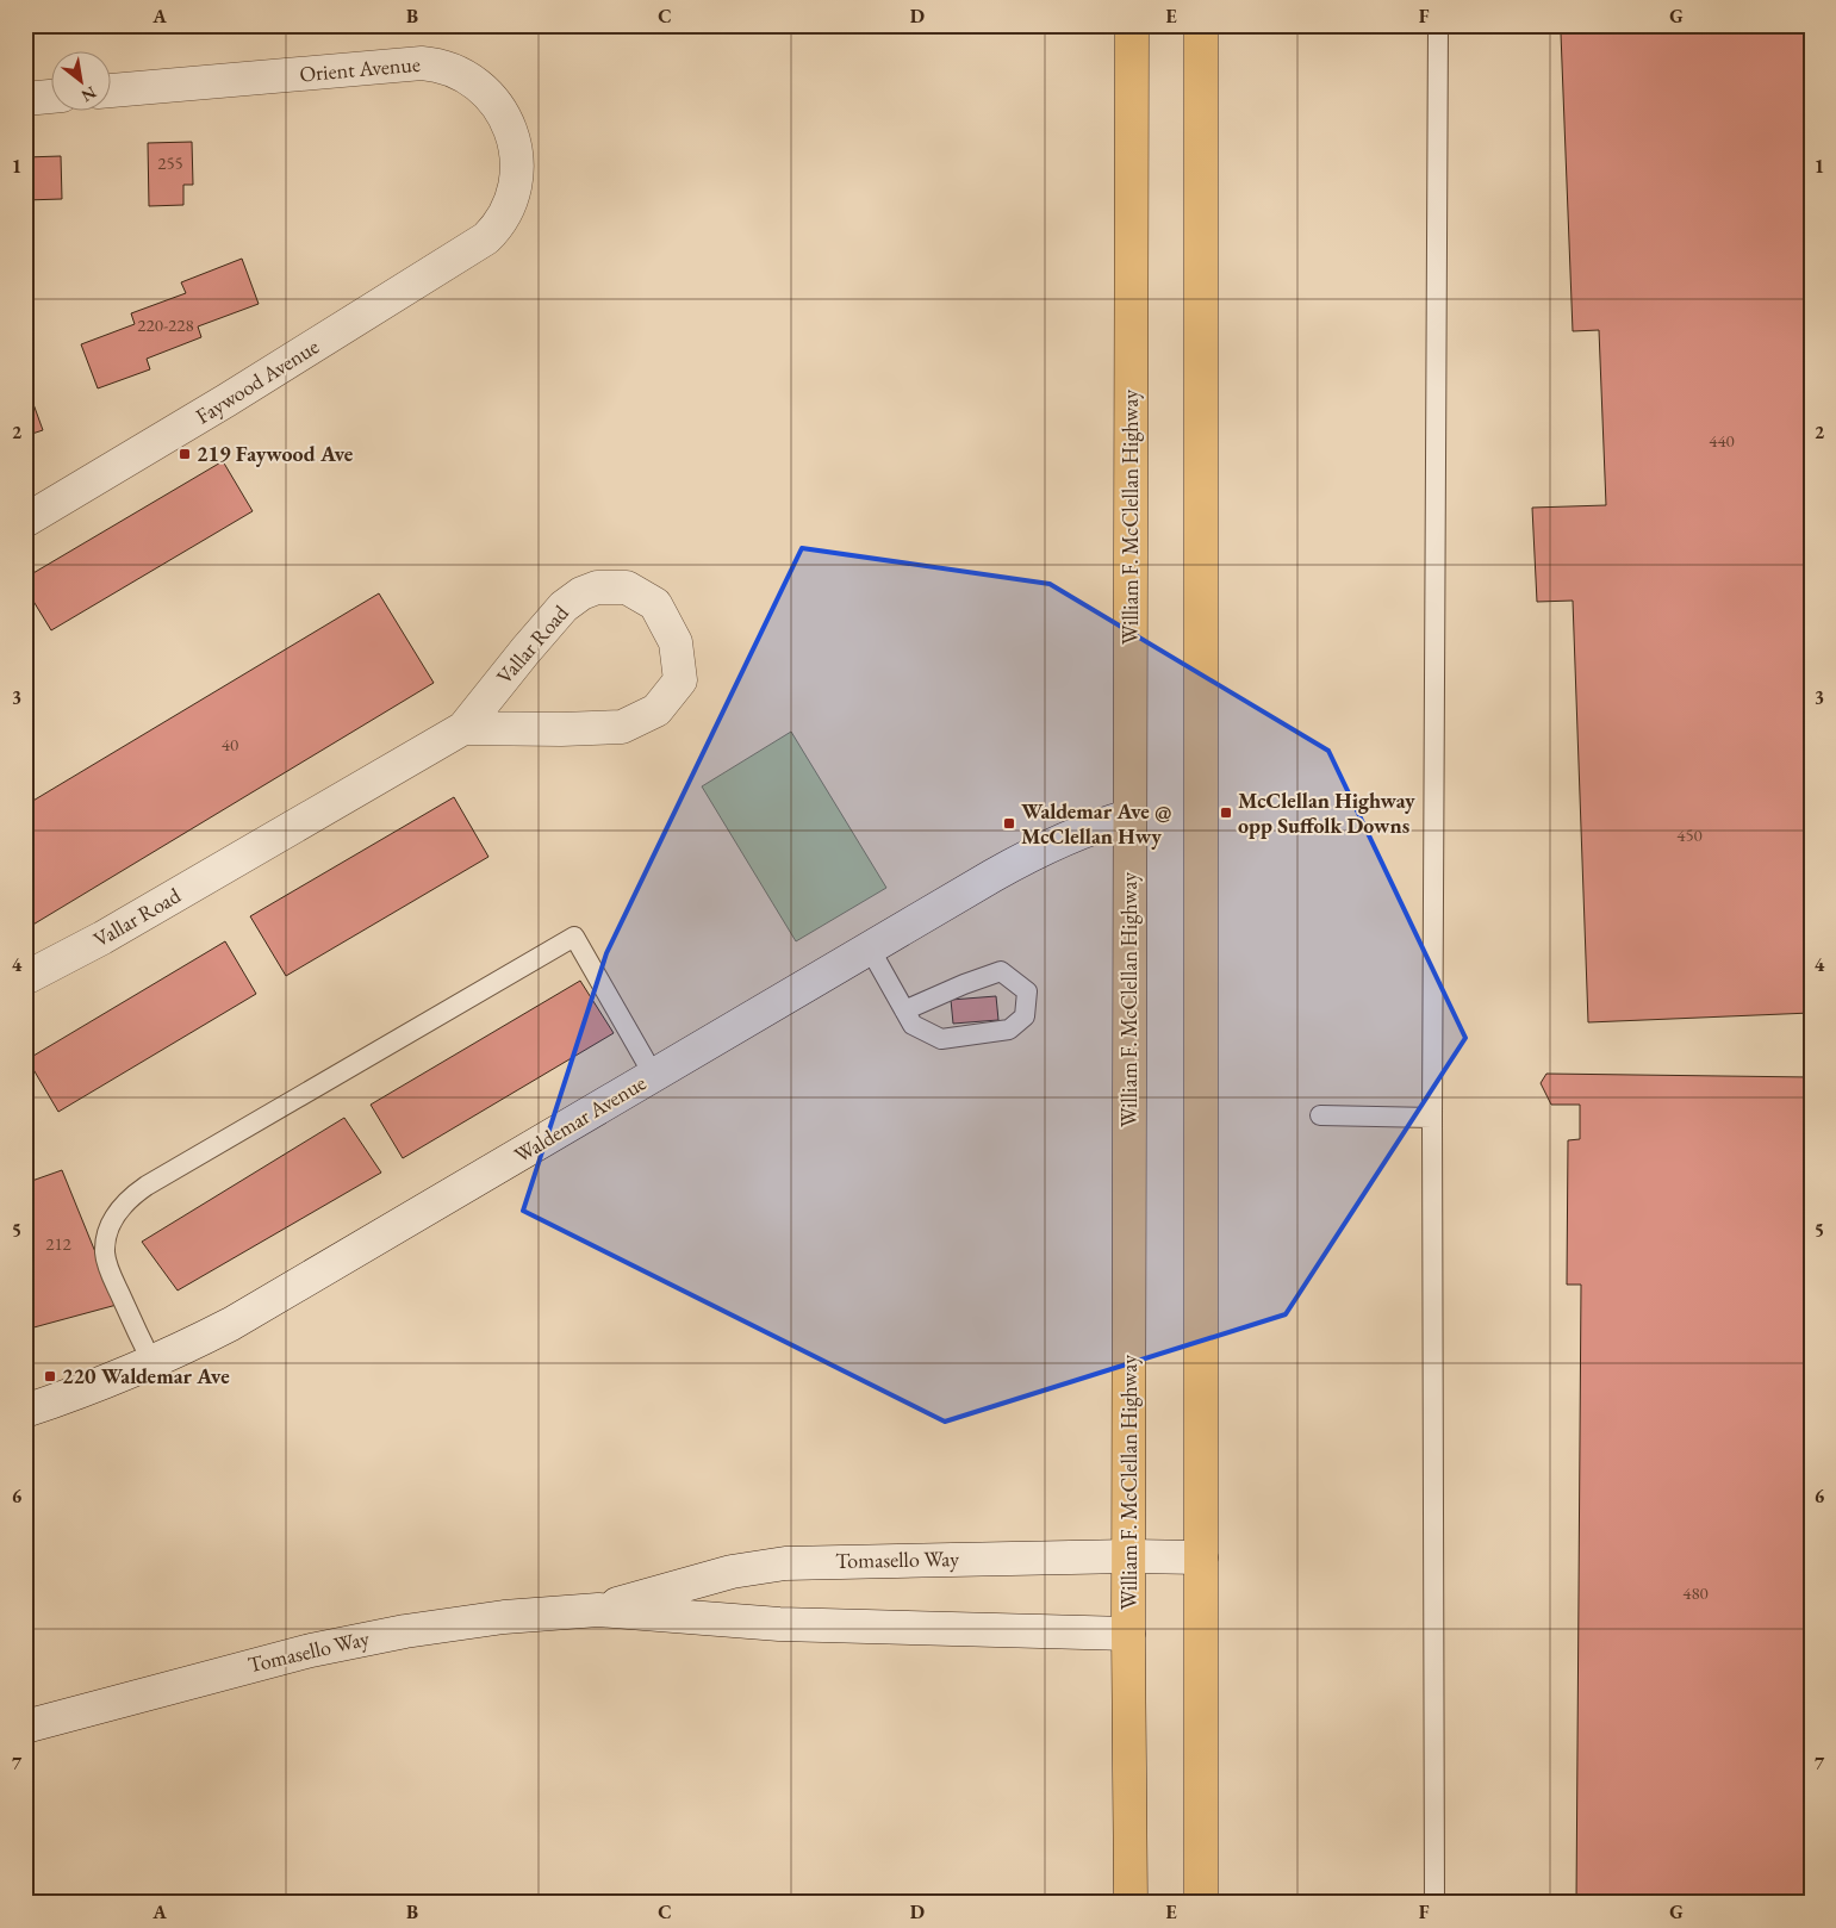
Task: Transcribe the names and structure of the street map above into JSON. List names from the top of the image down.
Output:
{
  "streets": {
    "highway": ["William F. McClellan Highway"],
    "street": [
      "Orient Avenue",
      "Faywood Avenue",
      "Vallar Road",
      "Waldemar Avenue",
      "Tomasello Way"
    ]
  },
  "crossings": [
    ["Orient Avenue", "Faywood Avenue"],
    ["William F. McClellan Highway", "Waldemar Avenue"],
    ["William F. McClellan Highway", "Tomasello Way"]
  ],
  "places": {
    "transit": [
      "219 Faywood Ave",
      "McClellan Highway opp Suffolk Downs",
      "Waldemar Ave @ McClellan Hwy",
      "220 Waldemar Ave"
    ]
  },
  "house_numbers": [
    "255",
    "220-228",
    "440",
    "40",
    "450",
    "212",
    "480"
  ],
  "north": "bottom right",
  "grid": {
    "columns": [
      "A",
      "B",
      "C",
      "D",
      "E",
      "F",
      "G"
    ],
    "rows": [
      "1",
      "2",
      "3",
      "4",
      "5",
      "6",
      "7"
    ]
  }
}
